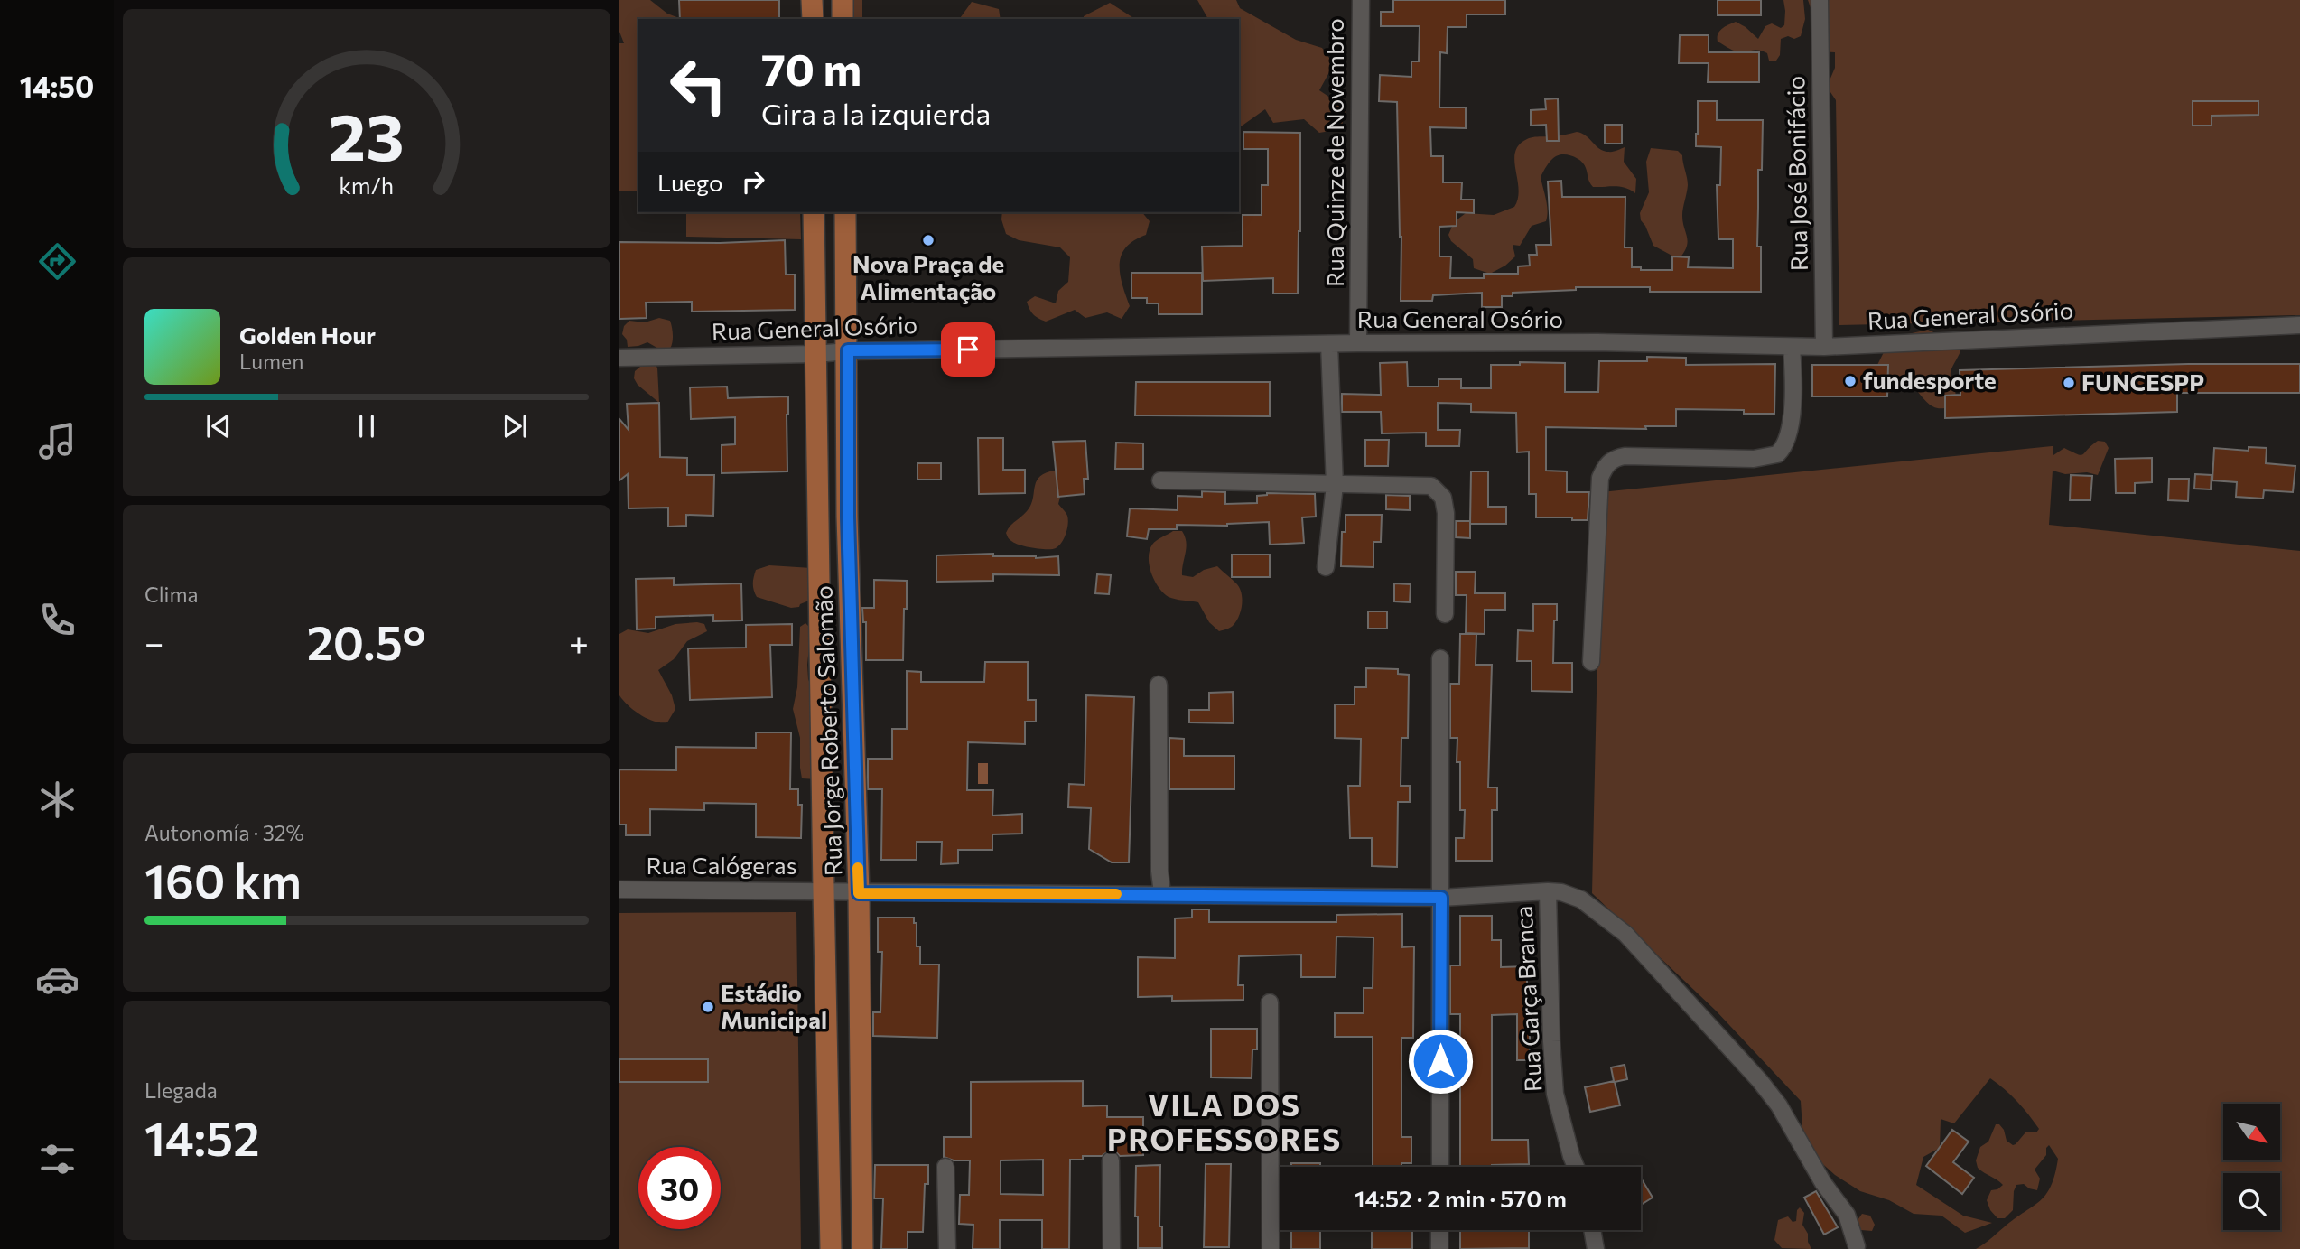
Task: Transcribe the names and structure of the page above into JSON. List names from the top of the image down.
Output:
{
  "streets": {
    "main road": ["Rua Jorge Roberto Salomão"],
    "street": [
      "Rua Quinze de Novembro",
      "Rua José Bonifácio",
      "Rua General Osório",
      "Rua Calógeras",
      "Rua Garça Branca"
    ]
  },
  "crossings": [
    ["Rua Quinze de Novembro", "Rua General Osório"],
    ["Rua José Bonifácio", "Rua General Osório"],
    ["Rua General Osório", "Rua Jorge Roberto Salomão"],
    ["Rua Jorge Roberto Salomão", "Rua Calógeras"],
    ["Rua Calógeras", "Rua Garça Branca"]
  ],
  "districts": ["VILA DOS PROFESSORES"],
  "places": [
    "Nova Praça de Alimentação",
    "fundesporte",
    "FUNCESPP",
    "Estádio Municipal"
  ],
  "north": "bottom right",
  "page": {
    "tabs": "14:50",
    "turn": ["70 m", "Gira a la izquierda"],
    "then": "Luego",
    "song": ["Golden Hour", "Lumen"],
    "tile": [
      "Clima",
      ["Autonomía · 32%", "160 km"],
      ["Llegada", "14:52"]
    ],
    "heat": ["−", "20.5°", "+"],
    "limit": "30",
    "trip": "14:52 · 2 min · 570 m",
    "gauge": ["23", "km/h"]
  }
}
